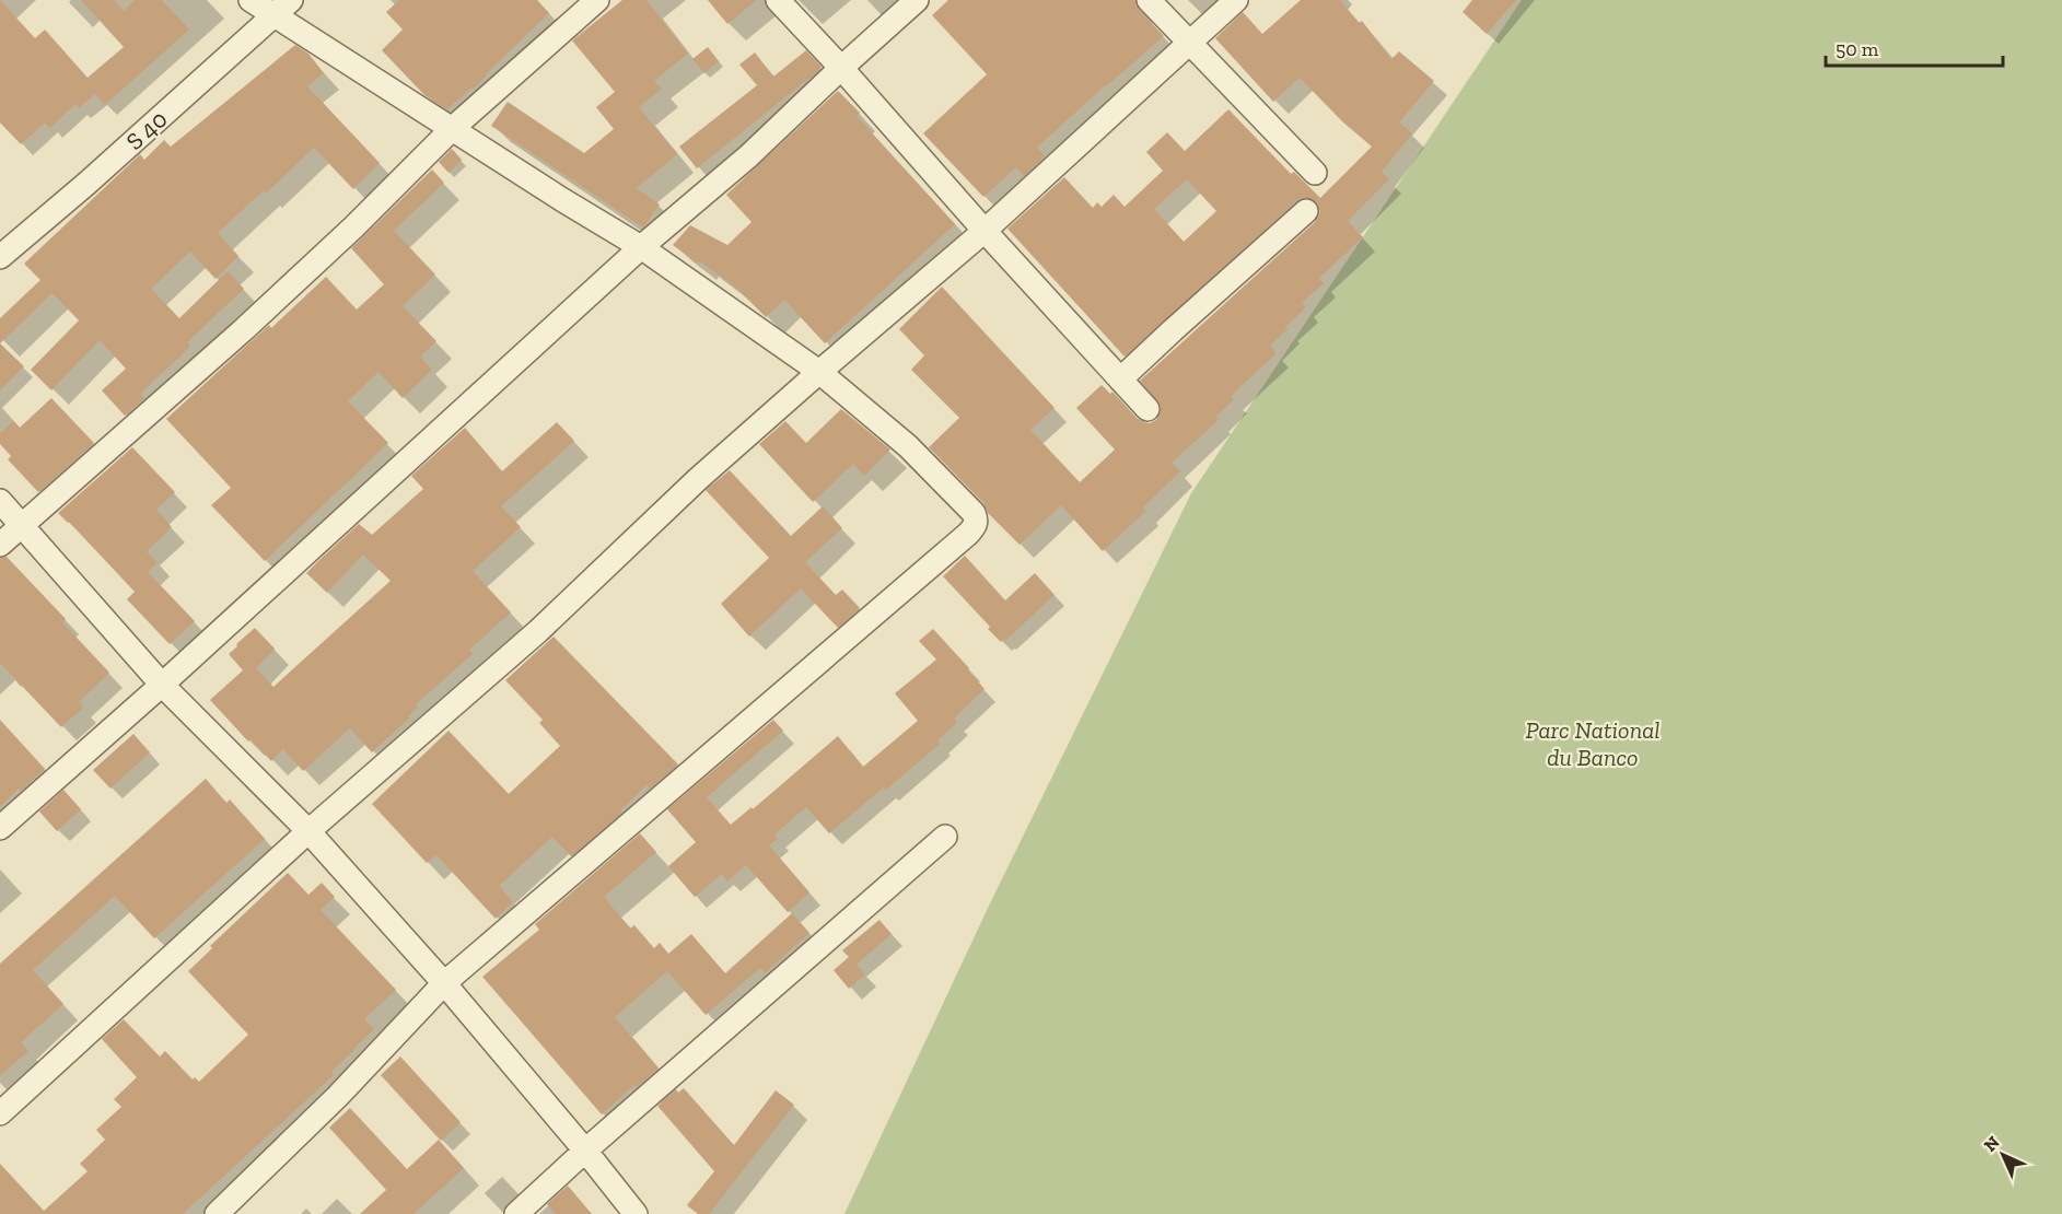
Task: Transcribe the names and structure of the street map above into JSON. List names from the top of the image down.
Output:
{
  "streets": {
    "street": ["S 40"]
  },
  "parks": ["Parc National du Banco"],
  "scale_bar": "50 m",
  "north": "top left"
}
